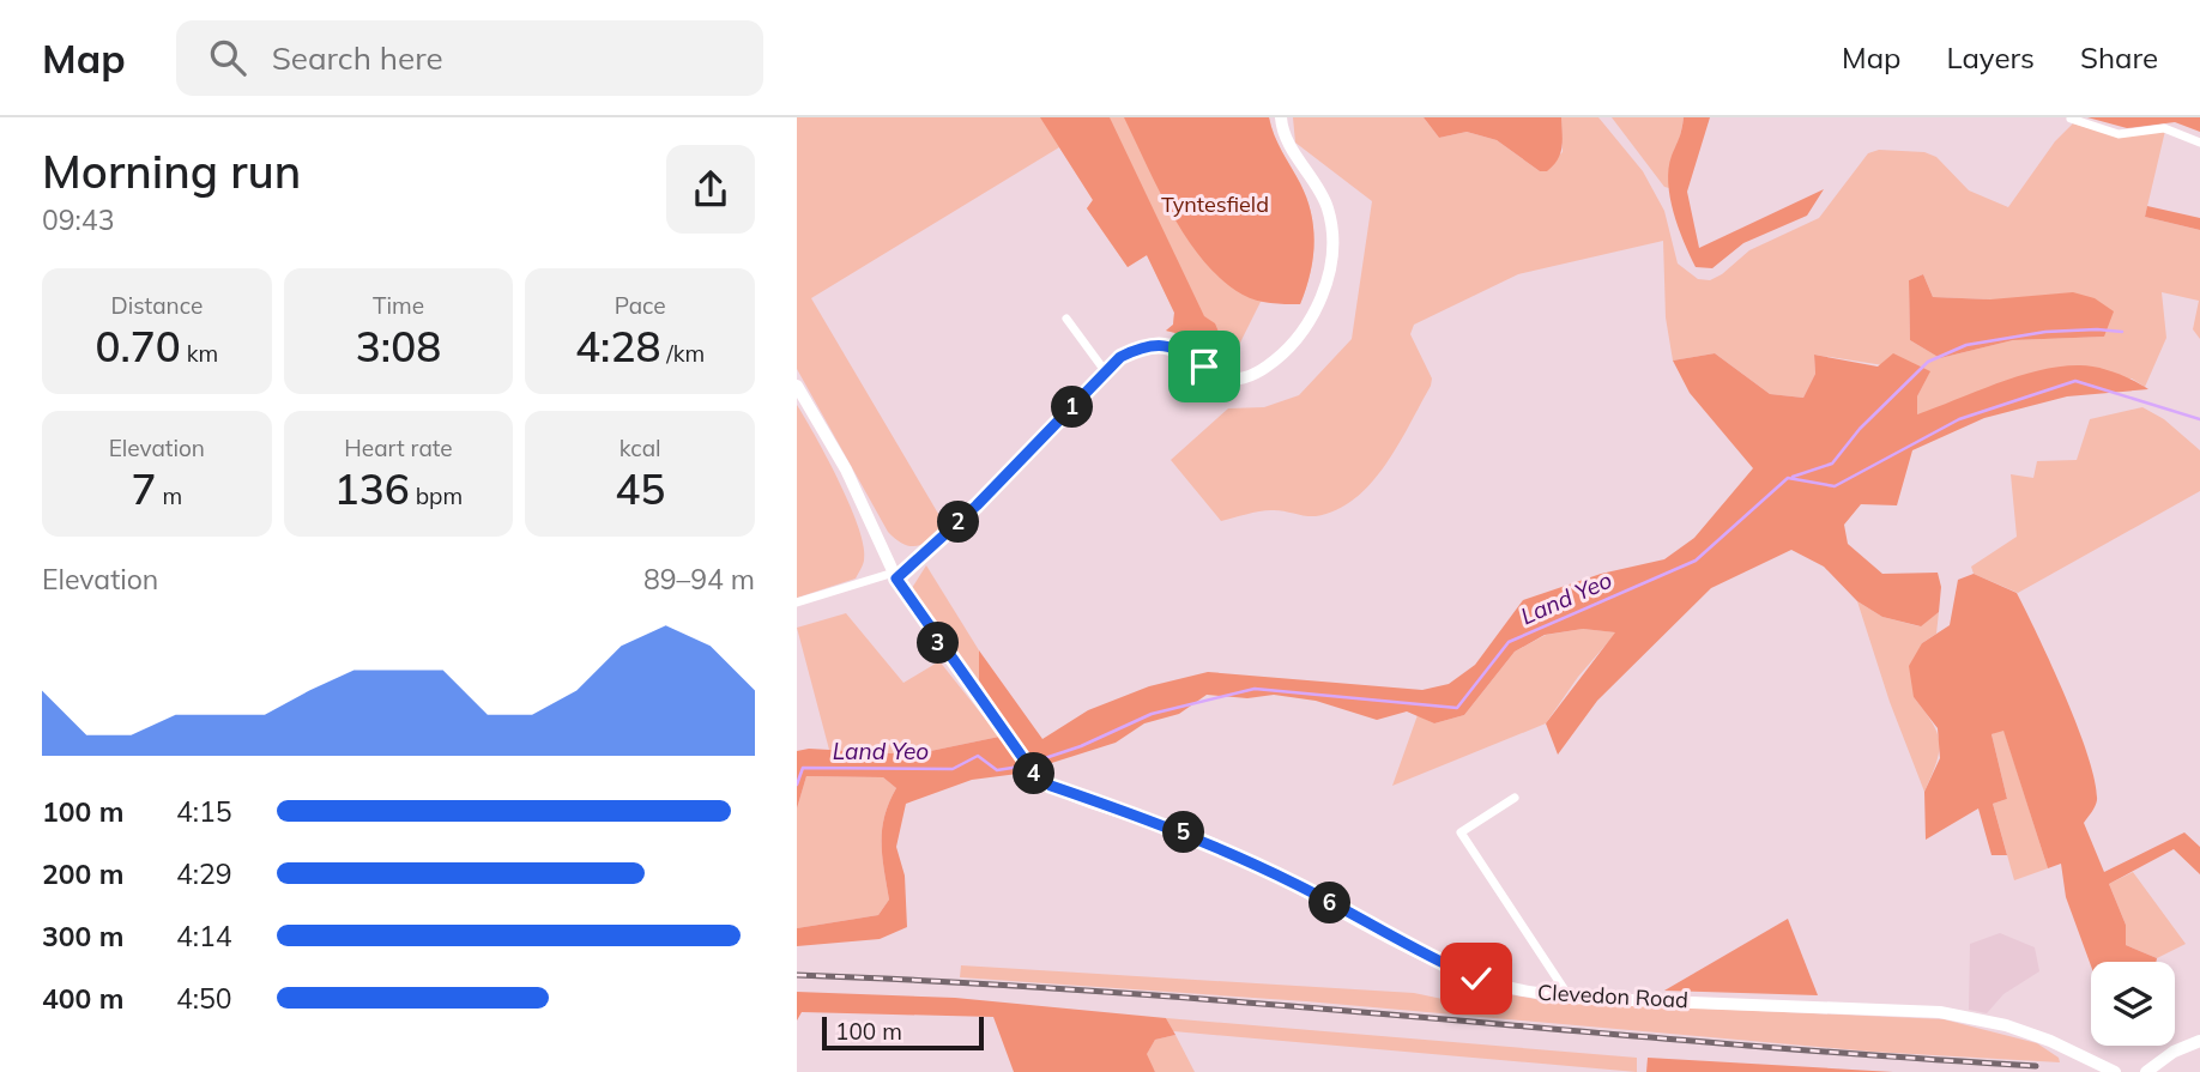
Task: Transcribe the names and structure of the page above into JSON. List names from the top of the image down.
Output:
{
  "streets": {
    "main road": ["Clevedon Road"]
  },
  "water": ["Land Yeo"],
  "parks": ["Tyntesfield"],
  "scale_bar": "100 m",
  "page": {
    "header": "Map",
    "search": "Search here",
    "nav": ["Map", "Layers", "Share"],
    "heading": ["Morning run", "09:43"],
    "stats": [
      ["Distance", "0.70 km"],
      ["Time", "3:08"],
      ["Pace", "4:28 /km"],
      ["Elevation", "7 m"],
      ["Heart rate", "136 bpm"],
      ["kcal", "45"]
    ],
    "pins": [
      "1",
      "2",
      "3",
      "4",
      "5",
      "6"
    ],
    "chart": ["Elevation", "89–94 m"],
    "list": [
      {
        "name": "100 m",
        "note": "4:15"
      },
      {
        "name": "200 m",
        "note": "4:29"
      },
      {
        "name": "300 m",
        "note": "4:14"
      },
      {
        "name": "400 m",
        "note": "4:50"
      }
    ],
    "scale": "100 m"
  }
}
